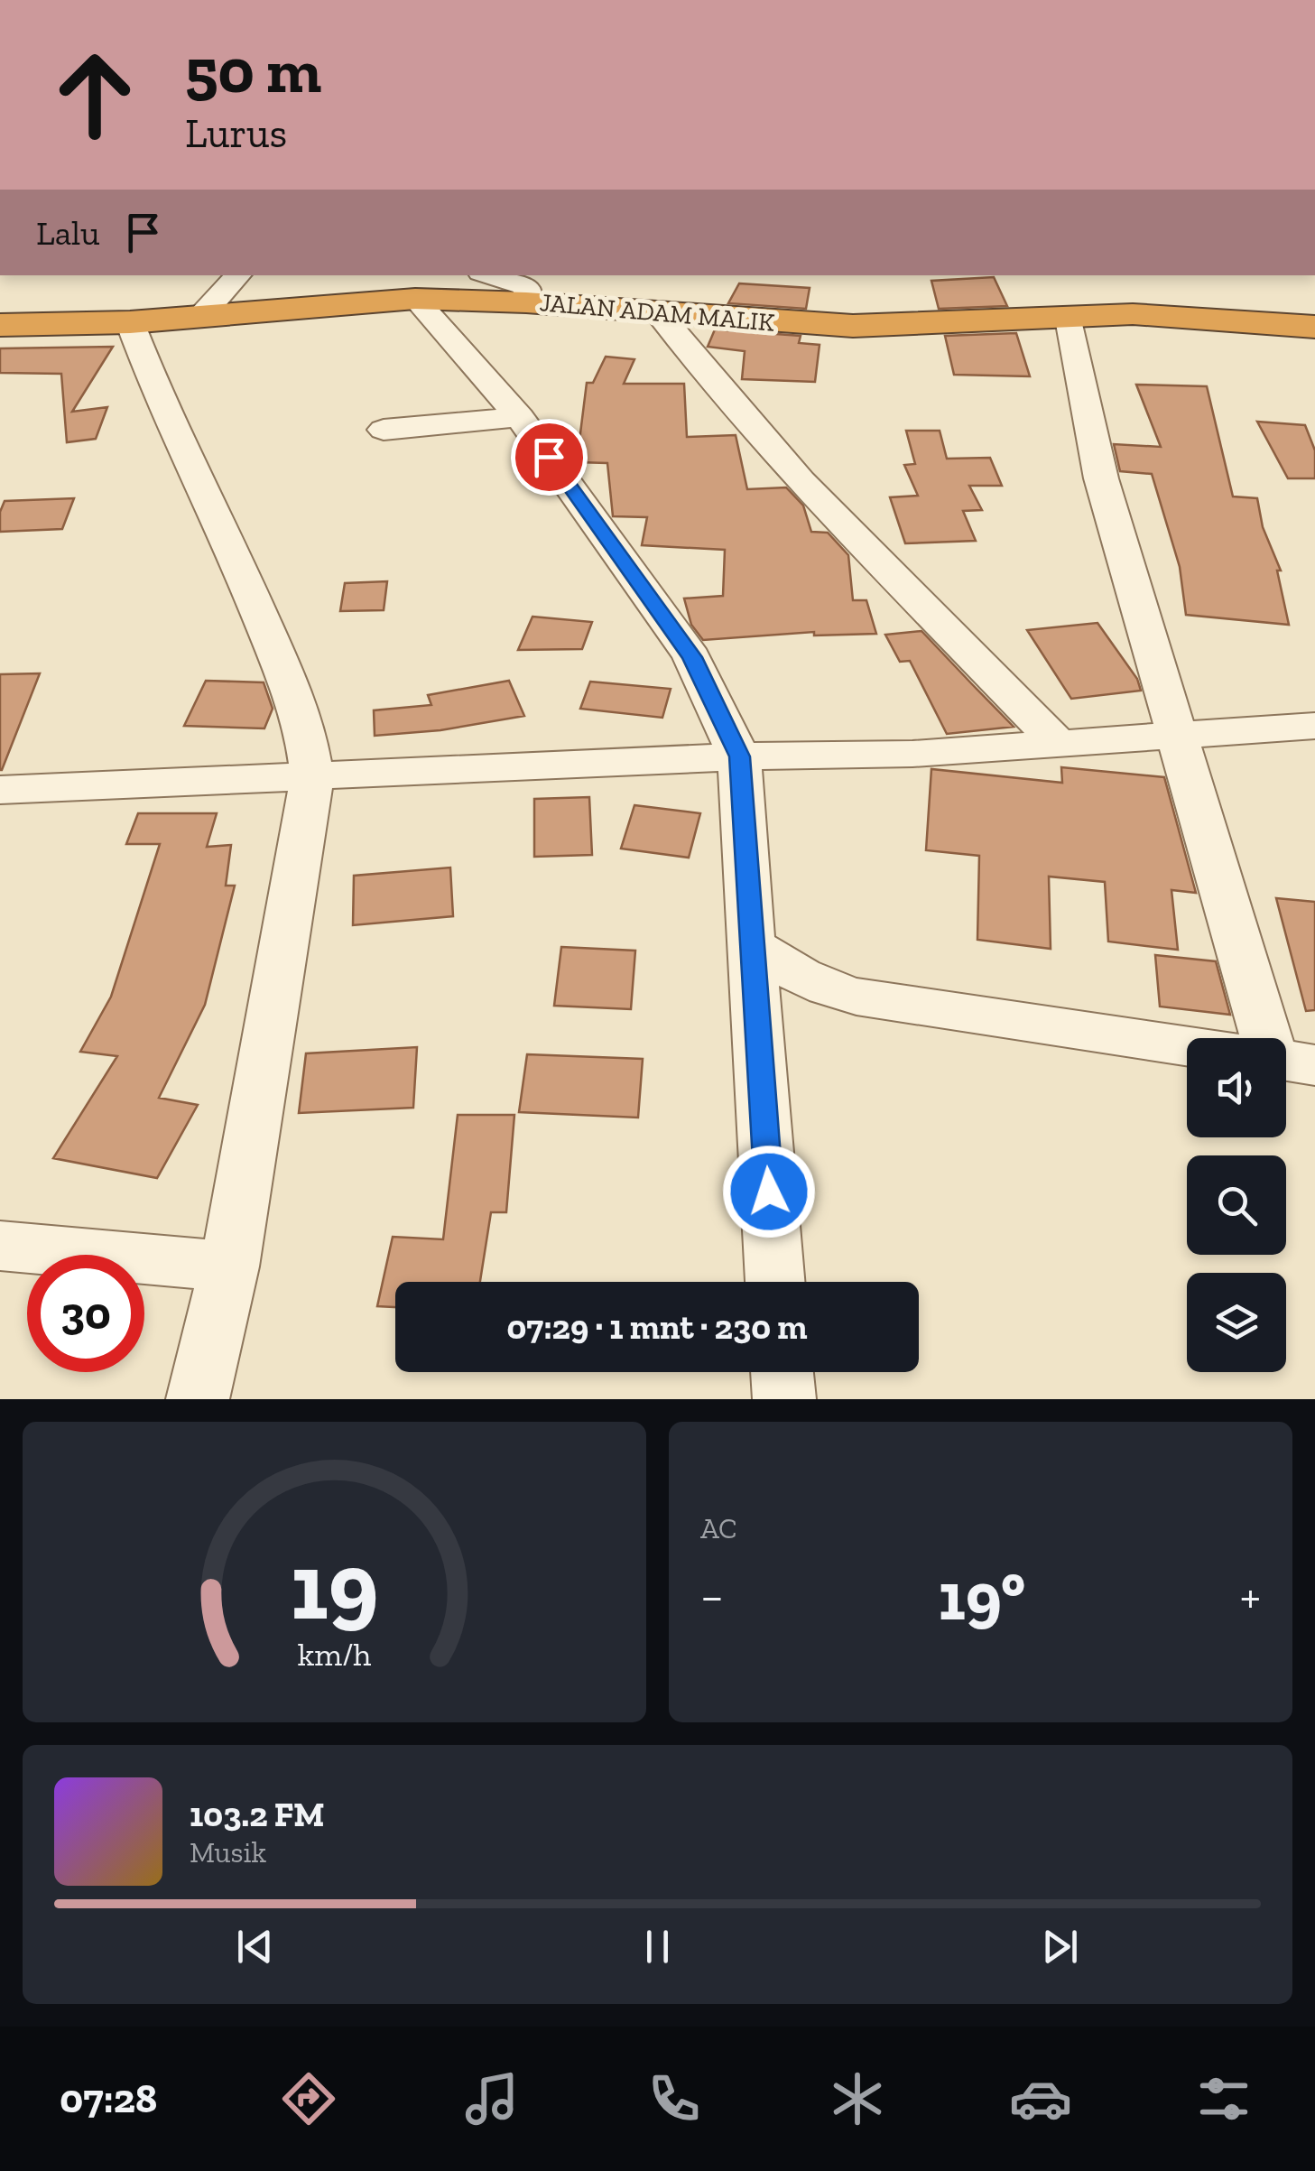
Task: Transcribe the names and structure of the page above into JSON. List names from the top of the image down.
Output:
{
  "streets": {
    "highway": ["JALAN ADAM MALIK"]
  },
  "page": {
    "turn": ["50 m", "Lurus"],
    "then": "Lalu",
    "limit": "30",
    "trip": "07:29 · 1 mnt · 230 m",
    "tile": "AC",
    "heat": ["−", "19°", "+"],
    "song": ["103.2 FM", "Musik"],
    "tabs": "07:28",
    "gauge": ["19", "km/h"]
  }
}
